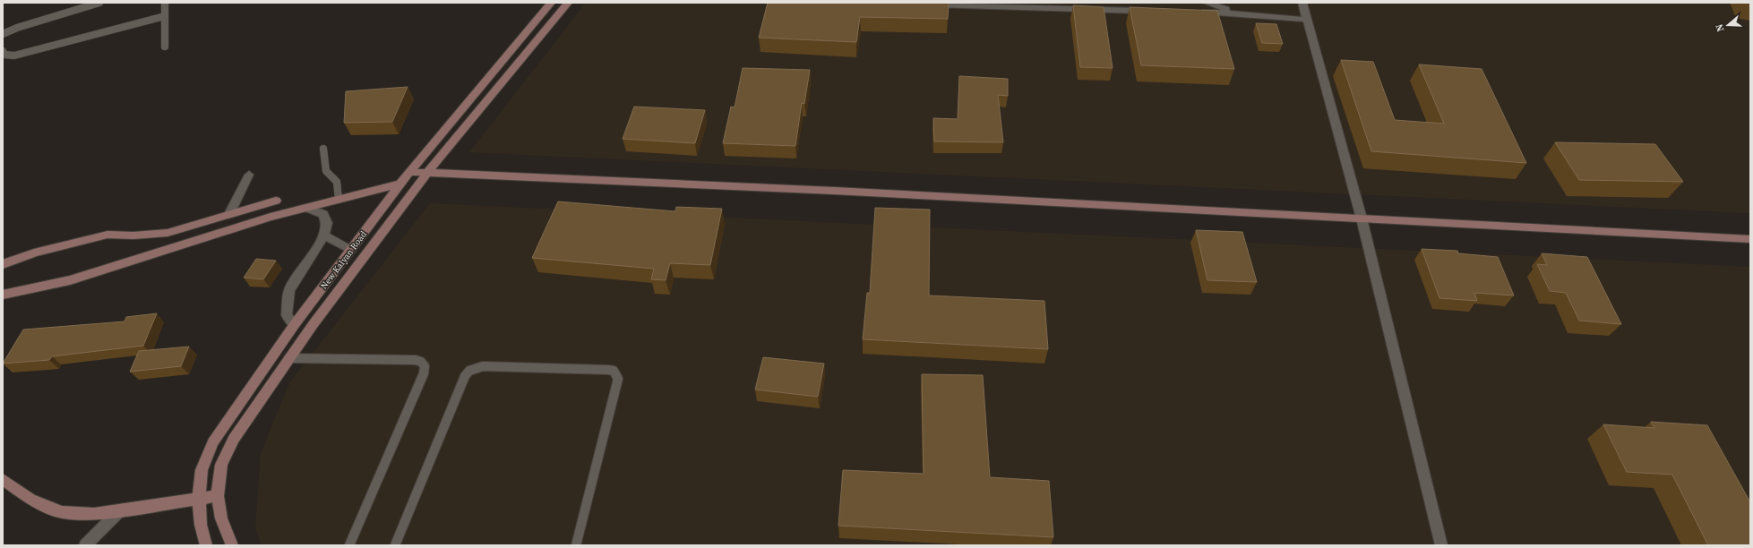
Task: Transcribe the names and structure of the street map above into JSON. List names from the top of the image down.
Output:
{
  "streets": {
    "street": ["New Kalyan Road"]
  },
  "north": "left"
}
